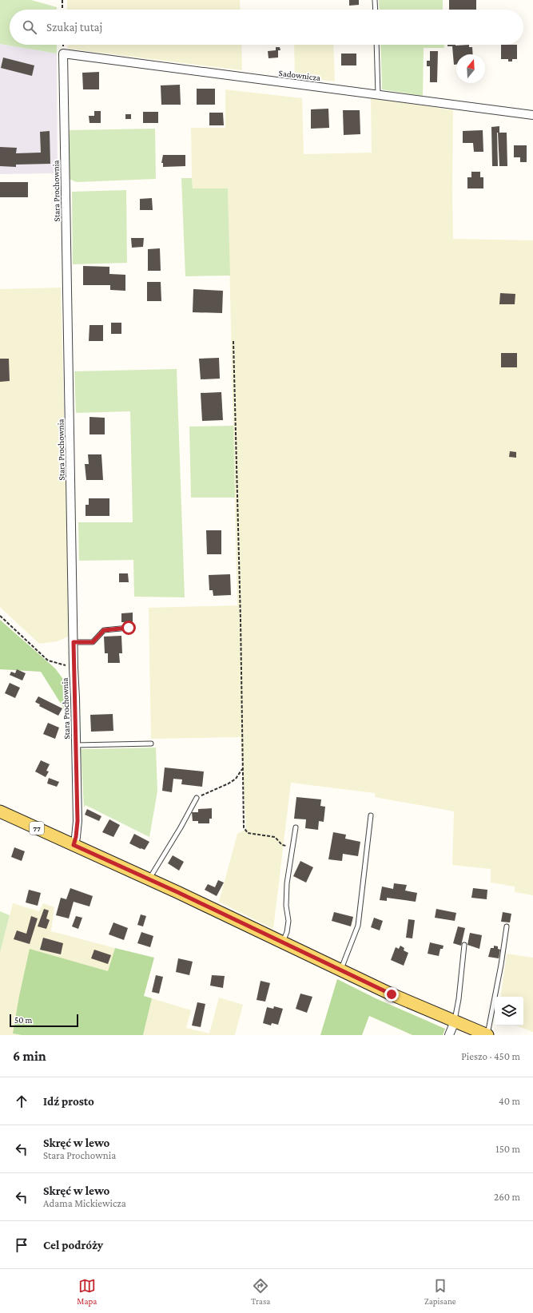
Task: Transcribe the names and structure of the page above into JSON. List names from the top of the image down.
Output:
{
  "streets": {
    "main road": ["77"],
    "street": ["Sadownicza", "Stara Prochownia"]
  },
  "crossings": [
    ["Sadownicza", "Stara Prochownia"],
    ["Stara Prochownia", "77"]
  ],
  "scale_bar": "50 m",
  "north": "top",
  "page": {
    "search": "Szukaj tutaj",
    "scale": "50 m",
    "heading": ["6 min", "Pieszo · 450 m"],
    "list": [
      ["Idź prosto", "40 m"],
      ["Skręć w lewo", "Stara Prochownia", "150 m"],
      ["Skręć w lewo", "Adama Mickiewicza", "260 m"],
      "Cel podróży"
    ],
    "nav": ["Mapa", "Trasa", "Zapisane"]
  }
}
